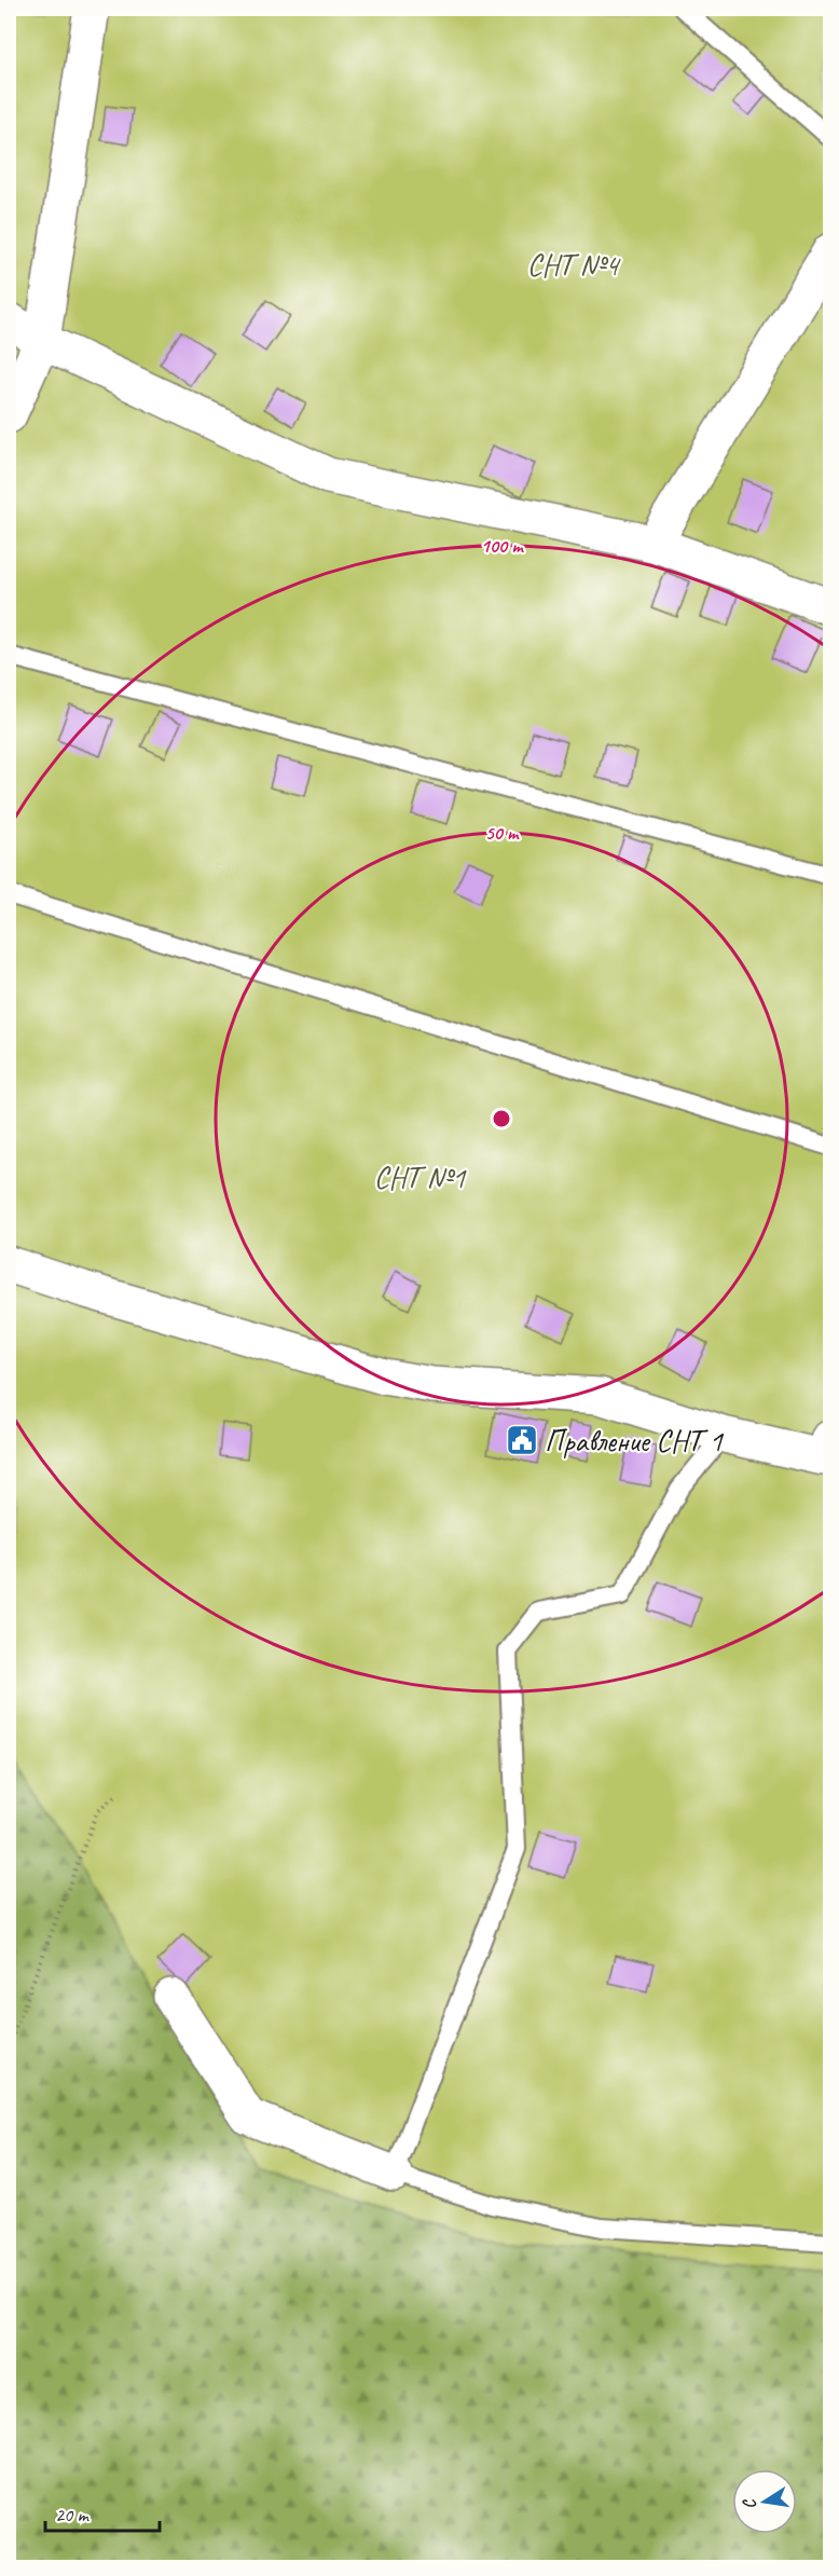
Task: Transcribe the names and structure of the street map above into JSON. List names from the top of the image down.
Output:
{
  "parks": ["СНТ №4", "СНТ №1"],
  "places": {
    "public building": ["Правление СНТ 1"]
  },
  "scale_bar": "20 m",
  "north": "left",
  "rings": ["100 m", "50 m"]
}
